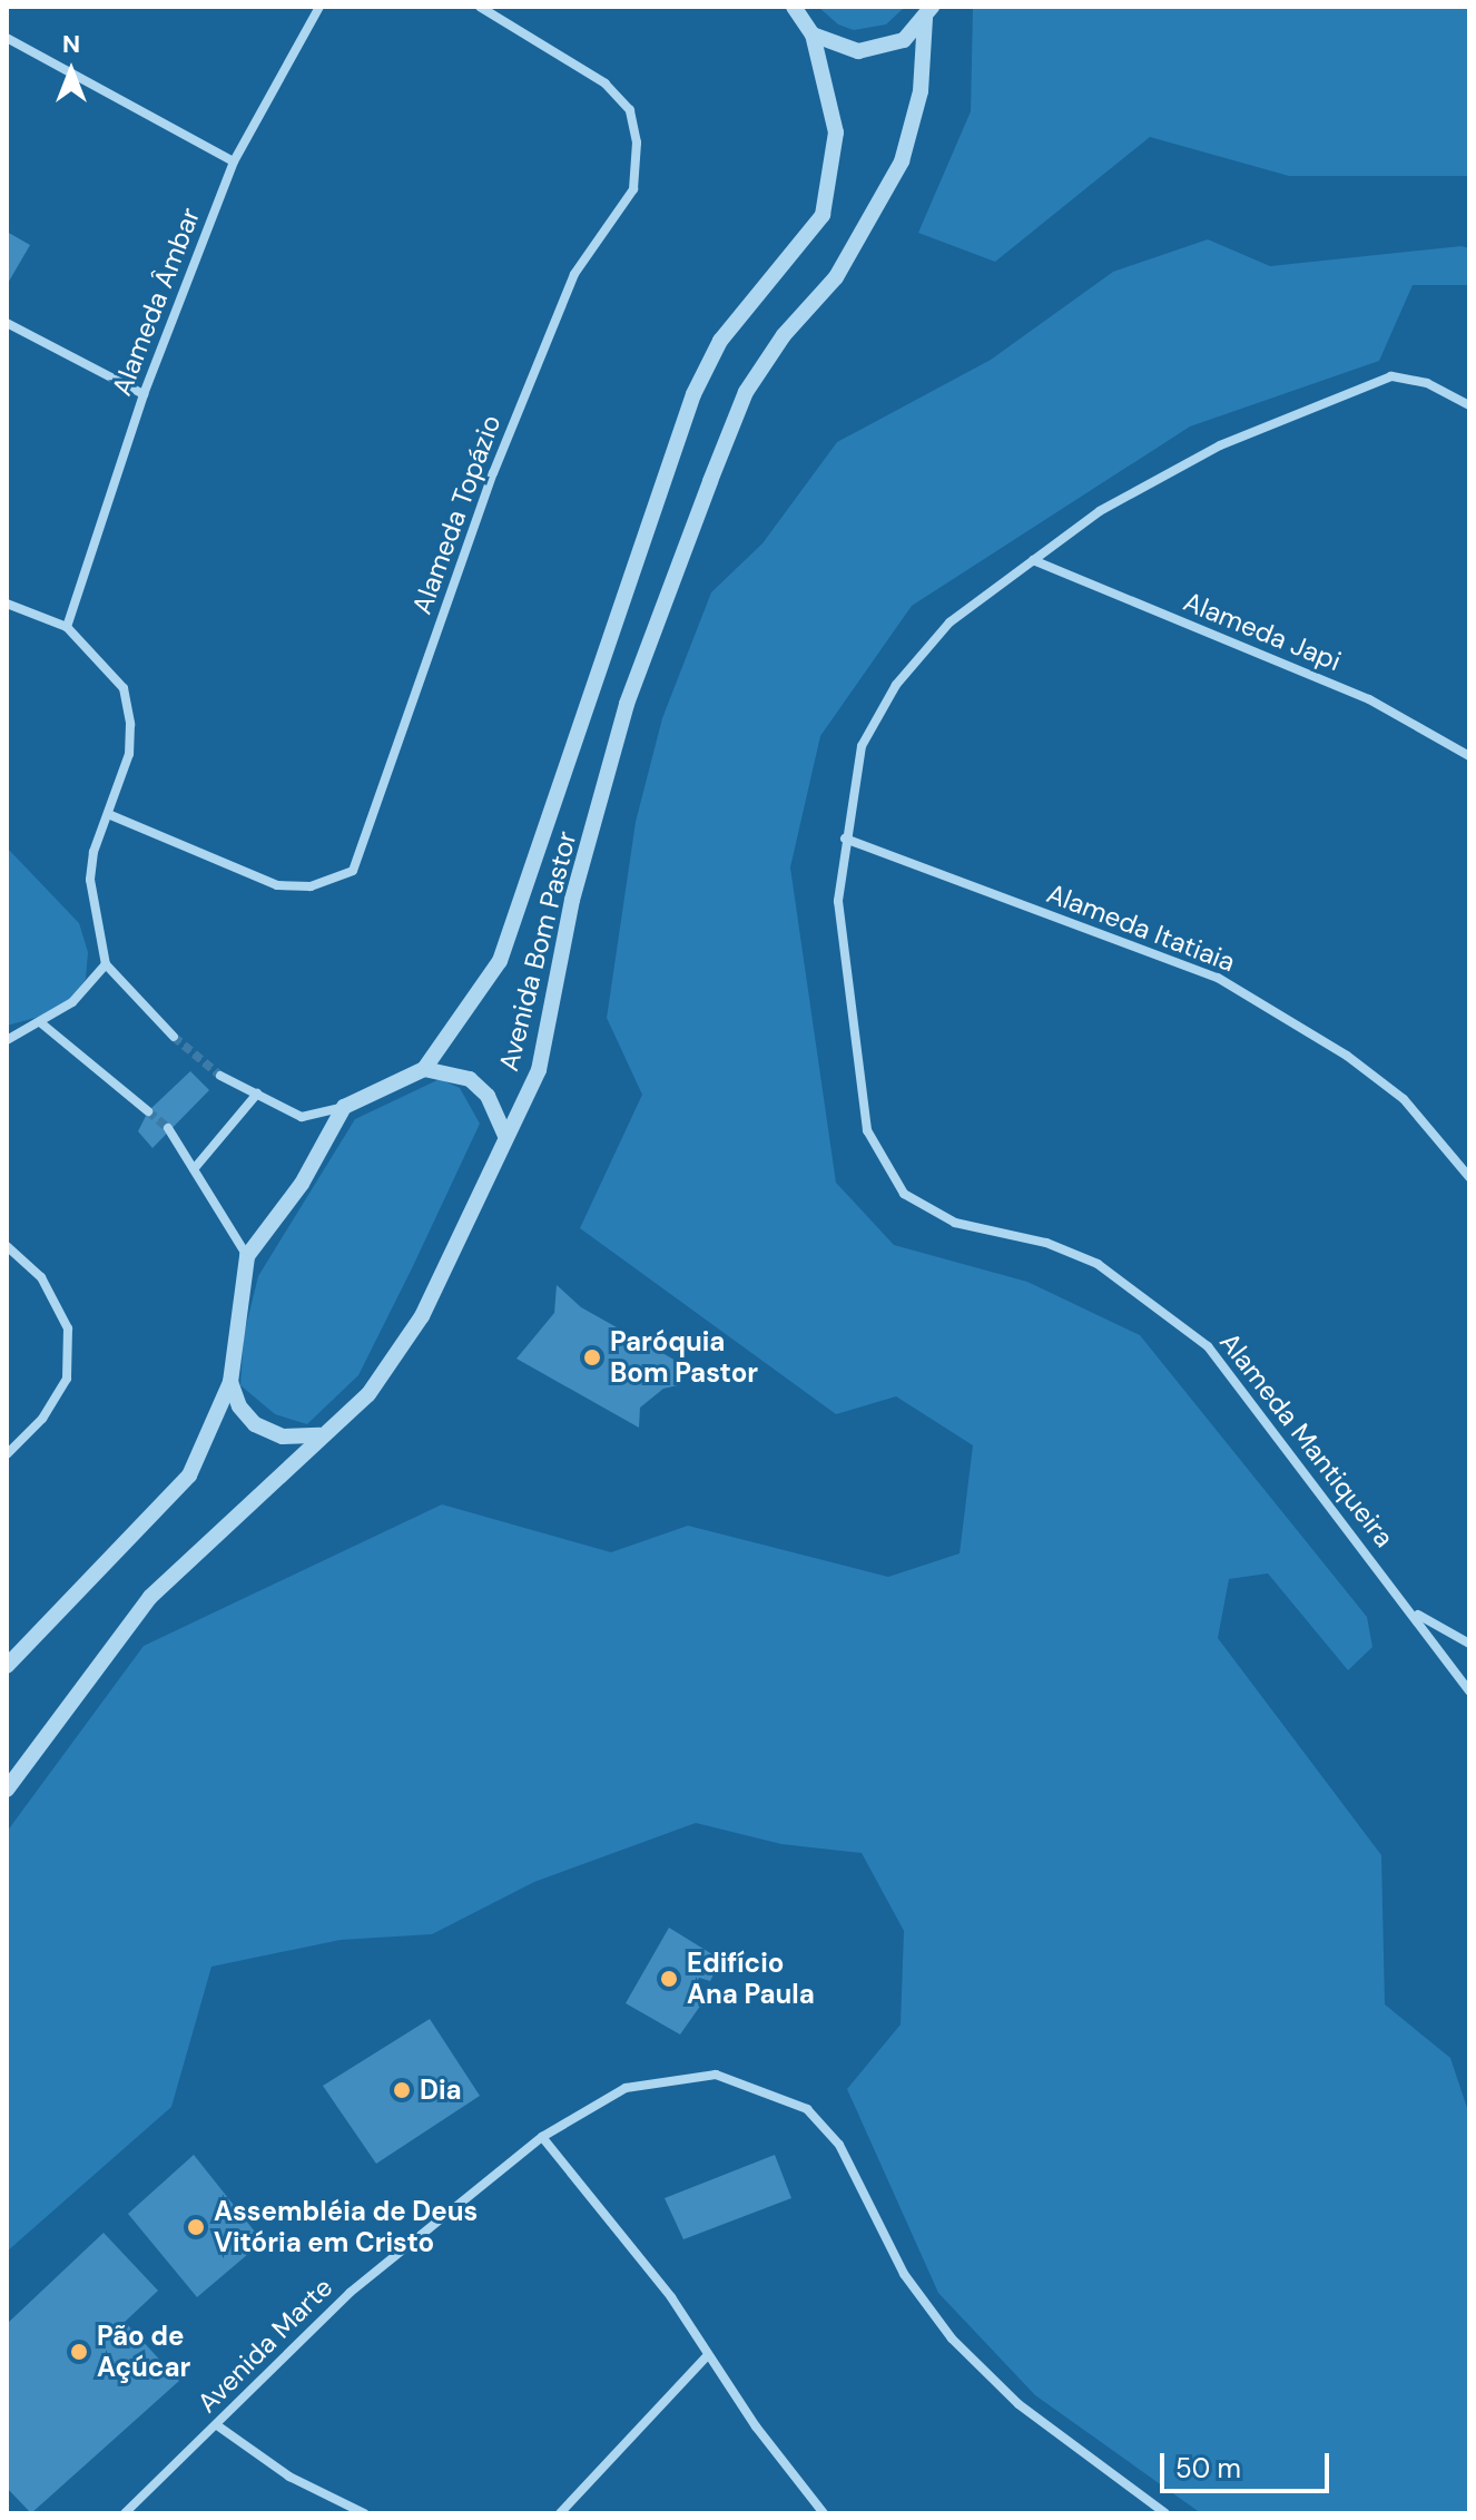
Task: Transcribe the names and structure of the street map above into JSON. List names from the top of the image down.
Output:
{
  "streets": {
    "street": [
      "Alameda Âmbar",
      "Alameda Topázio",
      "Alameda Japi",
      "Alameda Itatiaia",
      "Avenida Bom Pastor",
      "Alameda Mantiqueira",
      "Avenida Marte"
    ]
  },
  "crossings": [
    ["Alameda Japi", "Alameda Mantiqueira"],
    ["Alameda Itatiaia", "Alameda Mantiqueira"]
  ],
  "places": [
    "Paróquia Bom Pastor",
    "Edifício Ana Paula",
    "Dia",
    "Assembléia de Deus Vitória em Cristo",
    "Pão de Açúcar"
  ],
  "scale_bar": "50 m",
  "north": "top"
}
